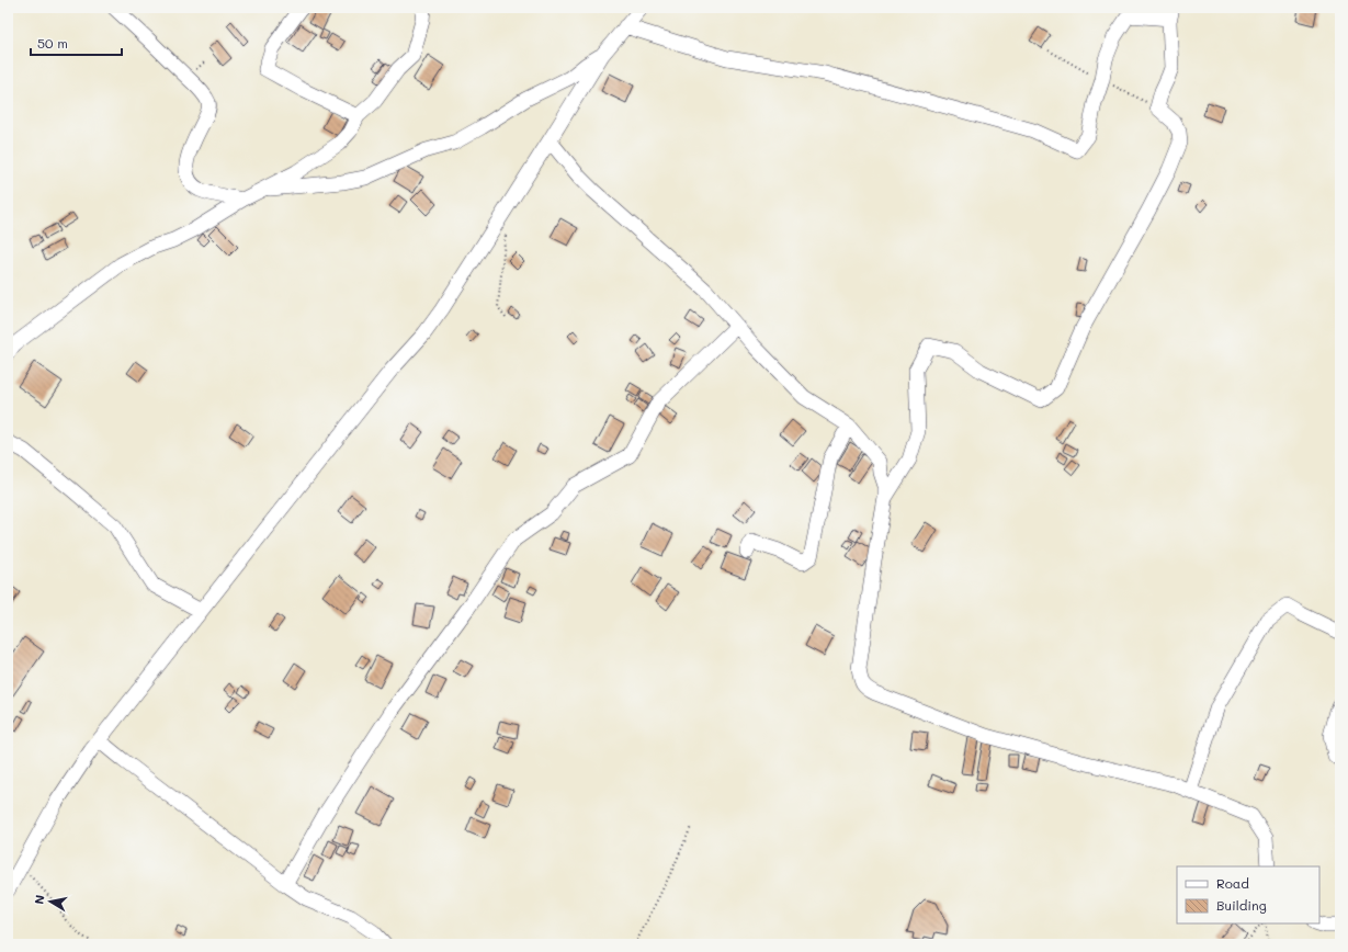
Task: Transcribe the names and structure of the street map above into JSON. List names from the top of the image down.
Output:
{
  "legend": ["Road", "Building"],
  "scale_bar": "50 m",
  "north": "left"
}
